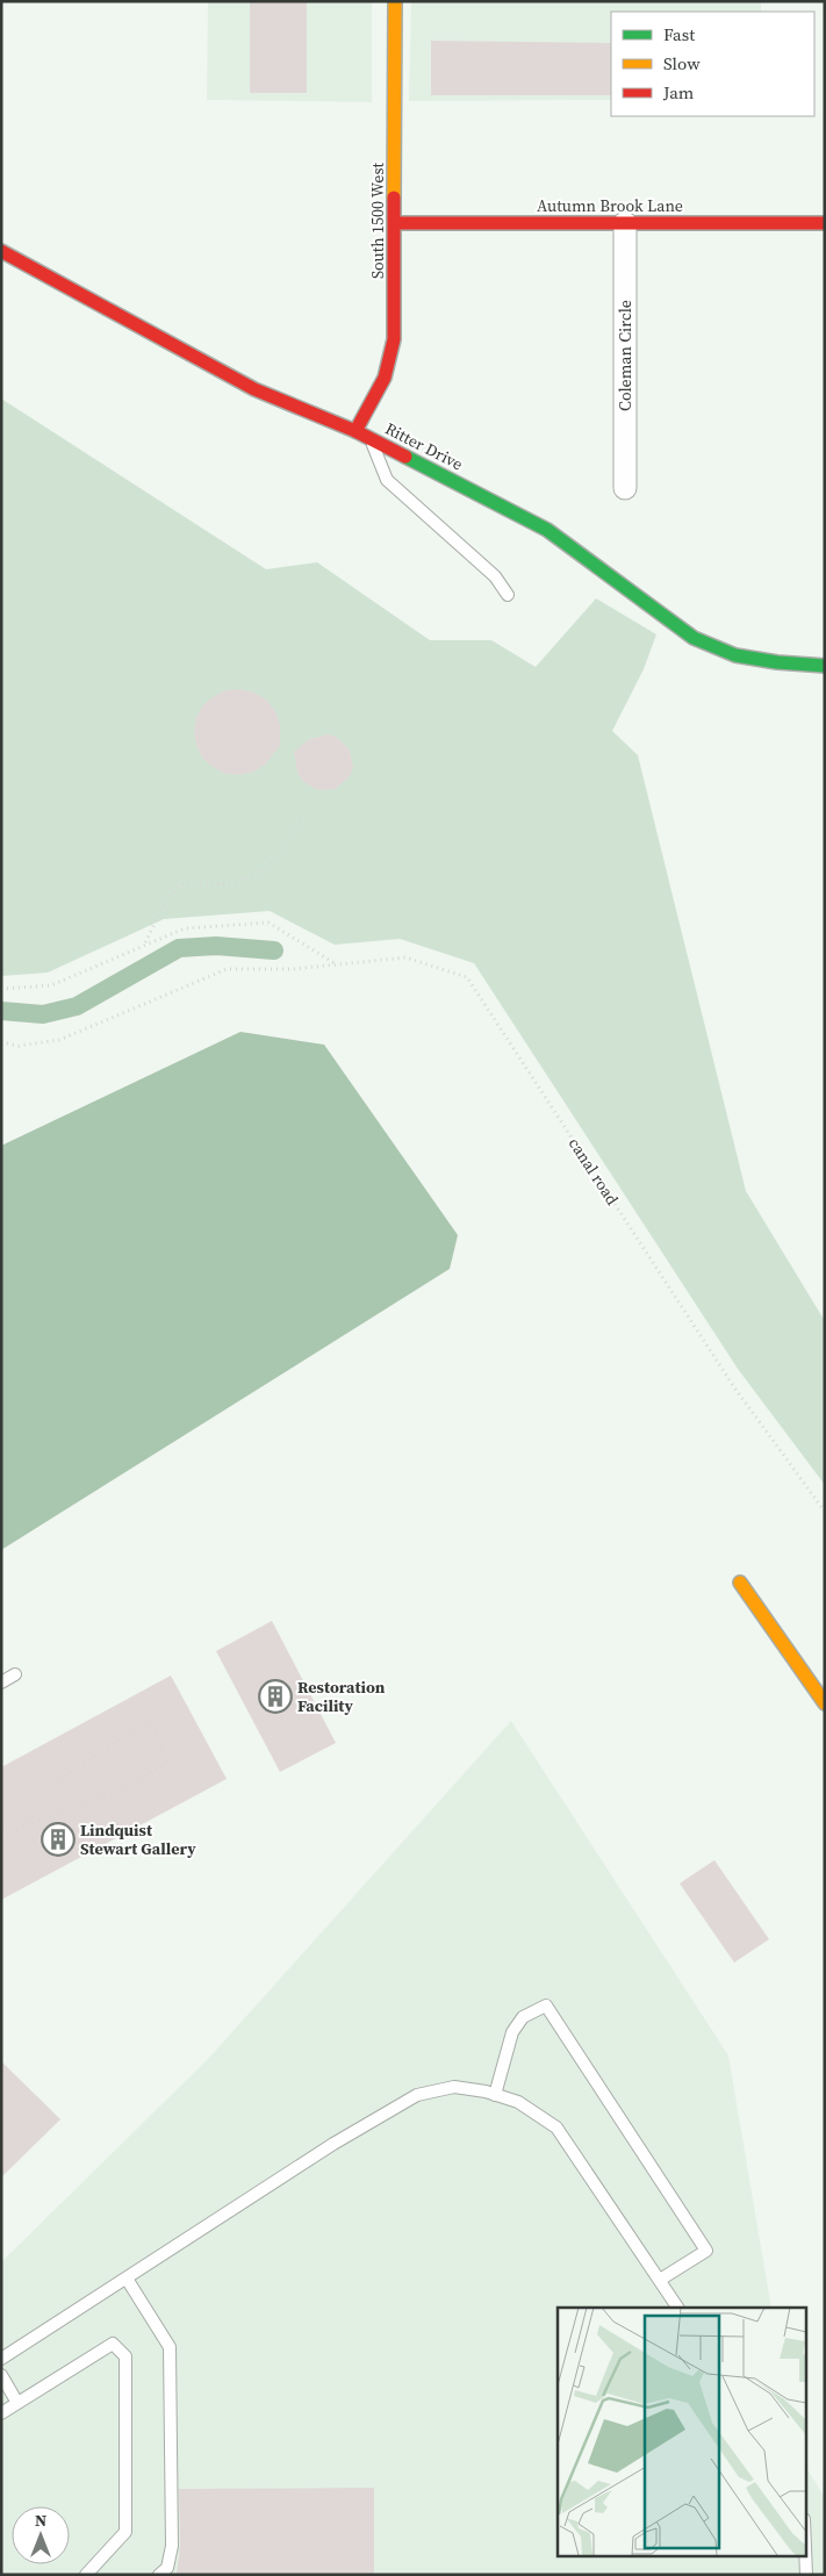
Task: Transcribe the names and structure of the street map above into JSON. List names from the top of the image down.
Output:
{
  "streets": {
    "street": [
      "Autumn Brook Lane",
      "South 1500 West",
      "Coleman Circle",
      "Ritter Drive"
    ],
    "path": ["canal road"]
  },
  "crossings": [
    ["Autumn Brook Lane", "South 1500 West"],
    ["Autumn Brook Lane", "Coleman Circle"],
    ["South 1500 West", "Ritter Drive"]
  ],
  "places": {
    "building": ["Restoration Facility", "Lindquist Stewart Gallery"]
  },
  "legend": ["Fast", "Slow", "Jam"],
  "north": "top"
}
